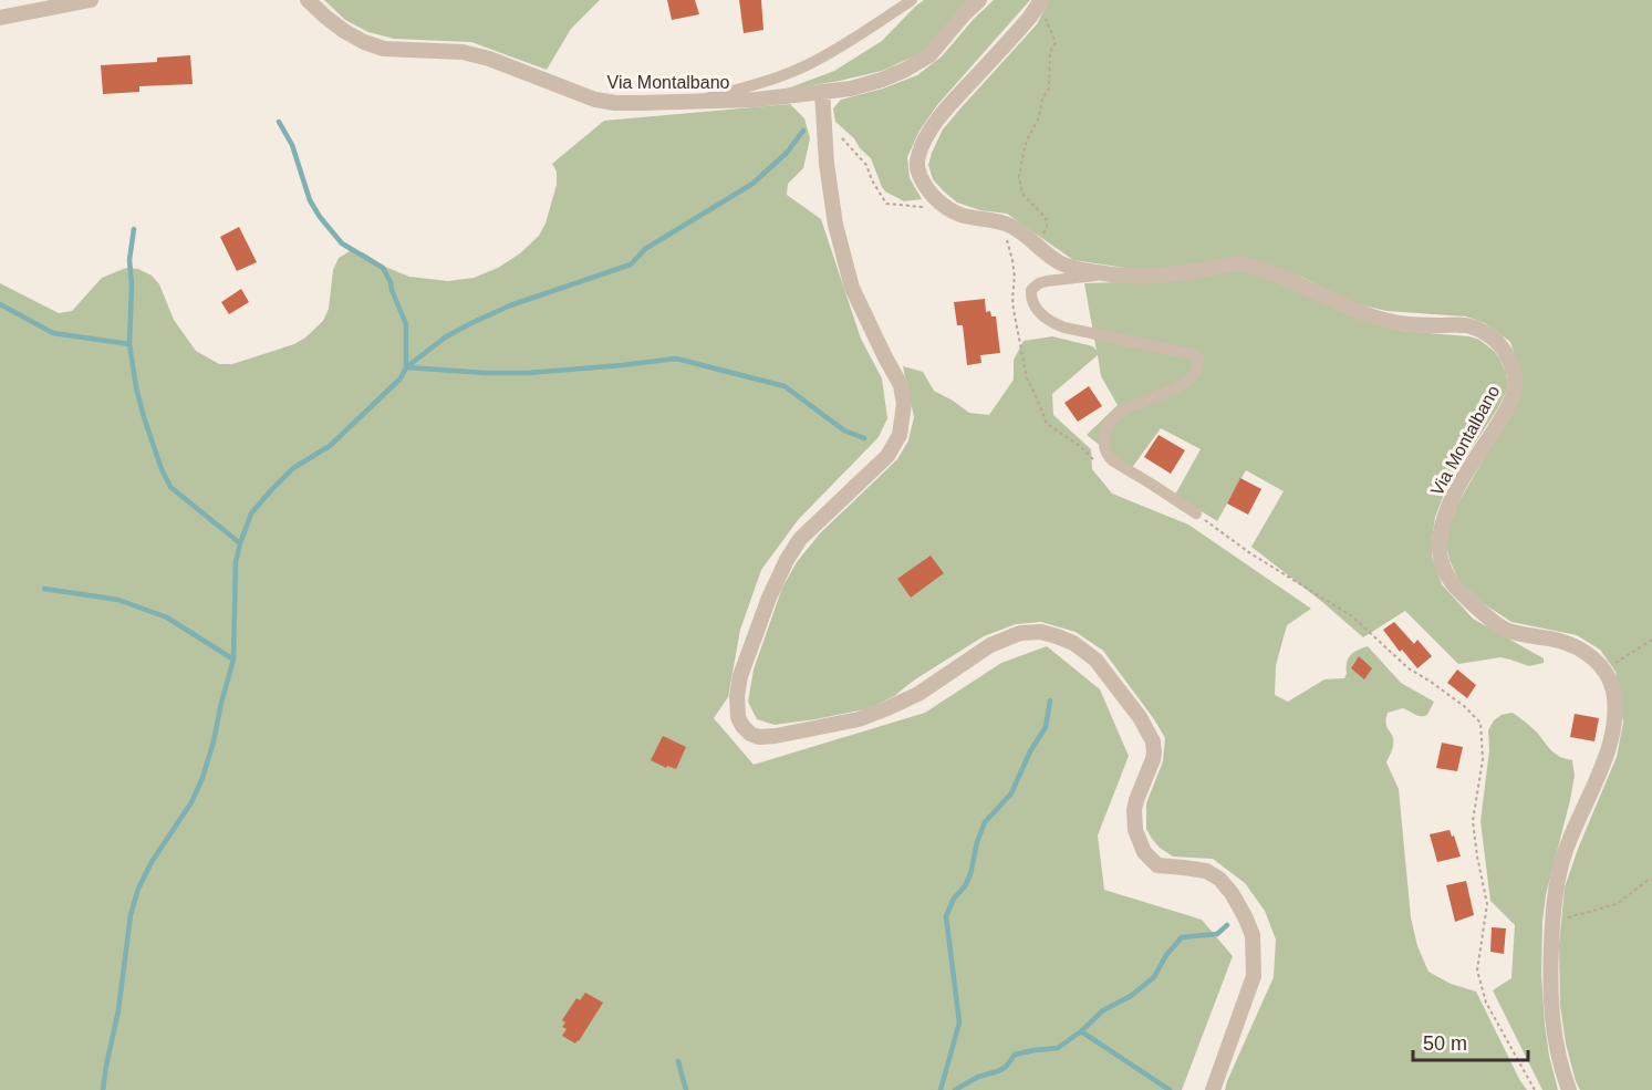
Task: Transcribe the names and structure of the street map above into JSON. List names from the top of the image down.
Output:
{
  "streets": {
    "street": ["Via Montalbano"]
  },
  "scale_bar": "50 m"
}
